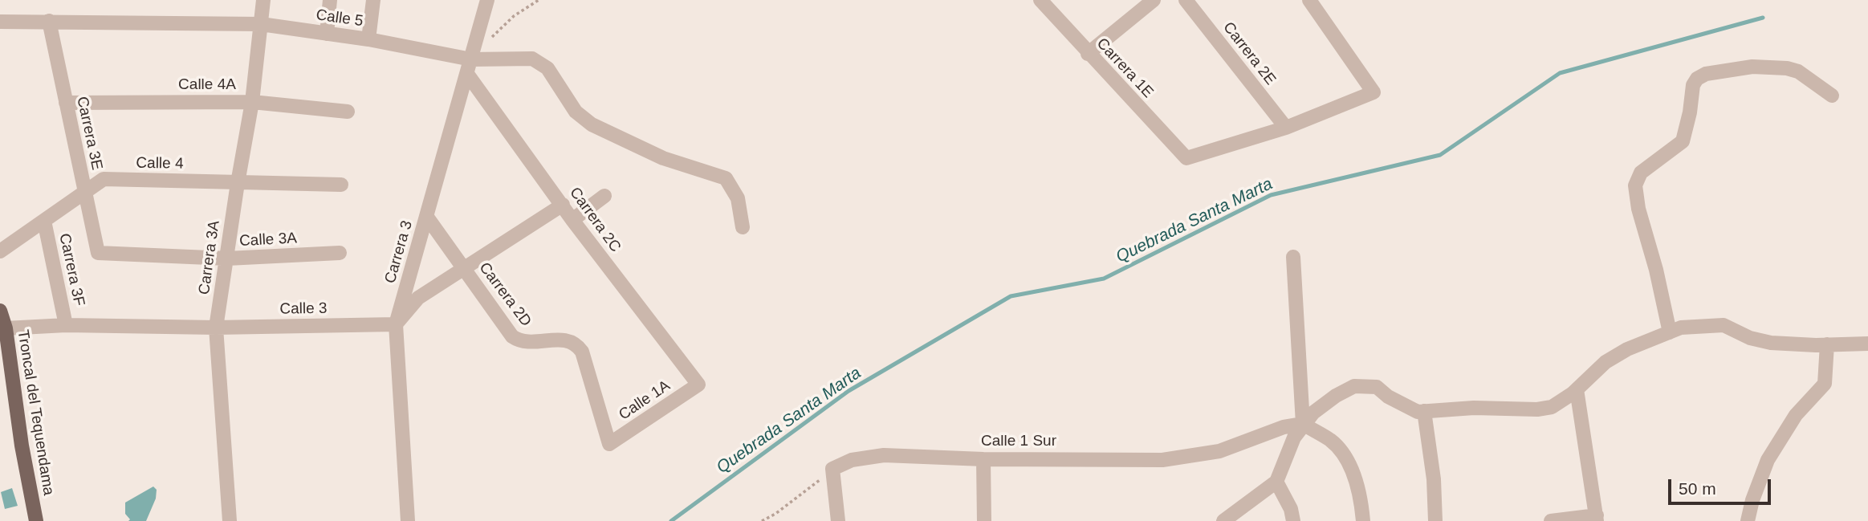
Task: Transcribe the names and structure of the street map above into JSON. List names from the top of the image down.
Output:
{
  "streets": {
    "main road": ["Troncal del Tequendama"],
    "street": [
      "Calle 5",
      "Carrera 2E",
      "Carrera 1E",
      "Calle 4A",
      "Carrera 3E",
      "Calle 4",
      "Carrera 2C",
      "Calle 3A",
      "Carrera 3",
      "Carrera 3A",
      "Carrera 3F",
      "Carrera 2D",
      "Calle 3",
      "Calle 1A",
      "Calle 1 Sur"
    ]
  },
  "crossings": [
    ["Calle 5", "Carrera 3E"],
    ["Calle 5", "Carrera 3"],
    ["Calle 5", "Carrera 3A"],
    ["Carrera 2E", "Carrera 1E"],
    ["Calle 4A", "Carrera 3E"],
    ["Calle 4A", "Carrera 3A"],
    ["Carrera 3E", "Calle 4"],
    ["Carrera 3E", "Calle 3A"],
    ["Calle 4", "Carrera 3A"],
    ["Calle 4", "Carrera 3F"],
    ["Carrera 2C", "Carrera 3"],
    ["Carrera 2C", "Calle 1A"],
    ["Calle 3A", "Carrera 3A"],
    ["Carrera 3", "Carrera 2D"],
    ["Carrera 3", "Calle 3"],
    ["Carrera 3A", "Calle 3"],
    ["Carrera 3F", "Calle 3"],
    ["Carrera 2D", "Calle 1A"],
    ["Calle 3", "Troncal del Tequendama"]
  ],
  "water": ["Quebrada Santa Marta"],
  "scale_bar": "50 m"
}
